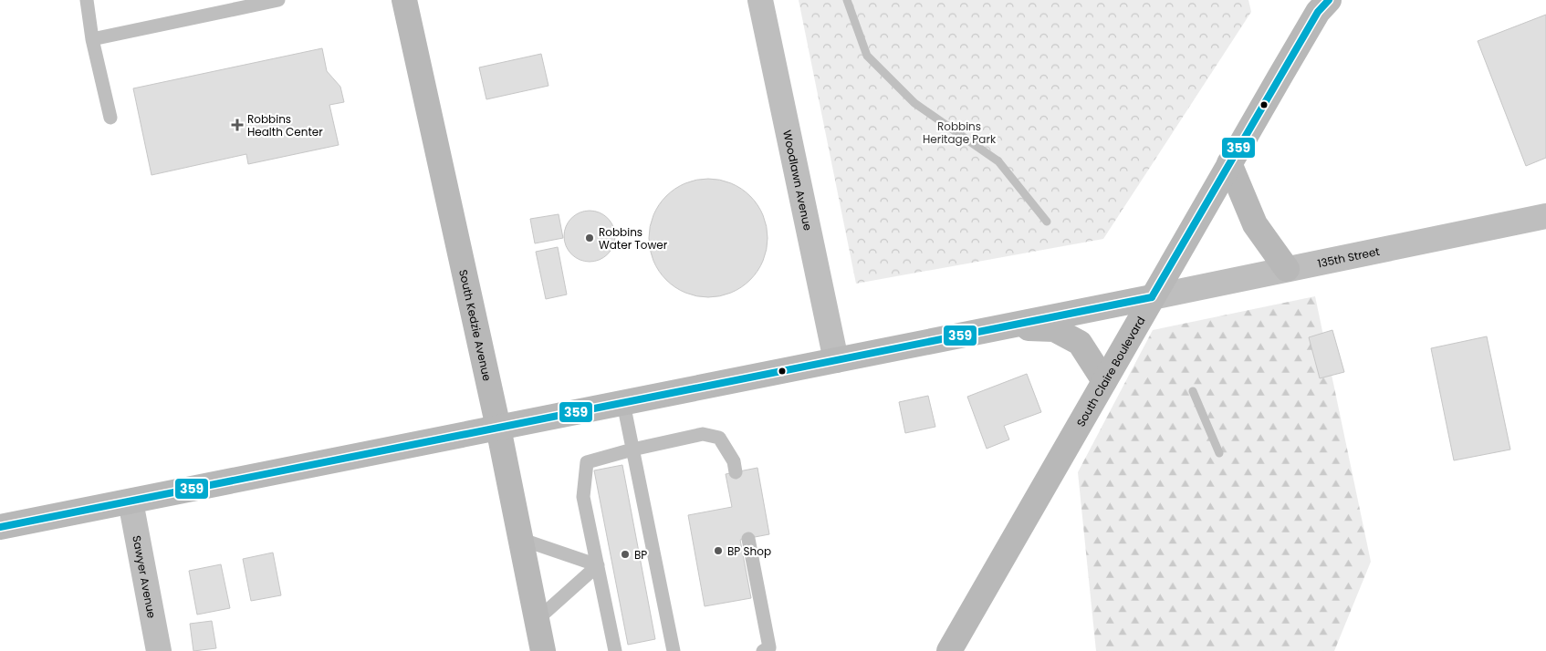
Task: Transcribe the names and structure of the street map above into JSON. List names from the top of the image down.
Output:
{
  "streets": {
    "street": [
      "Woodlawn Avenue",
      "135th Street",
      "South Kedzie Avenue",
      "South Claire Boulevard",
      "Sawyer Avenue"
    ]
  },
  "crossings": [
    ["135th Street", "South Claire Boulevard"]
  ],
  "parks": ["Robbins Heritage Park"],
  "places": {
    "health": ["Robbins Health Center"],
    "other": ["Robbins Water Tower", "BP Shop", "BP"]
  },
  "lines": ["transit line 359"]
}
